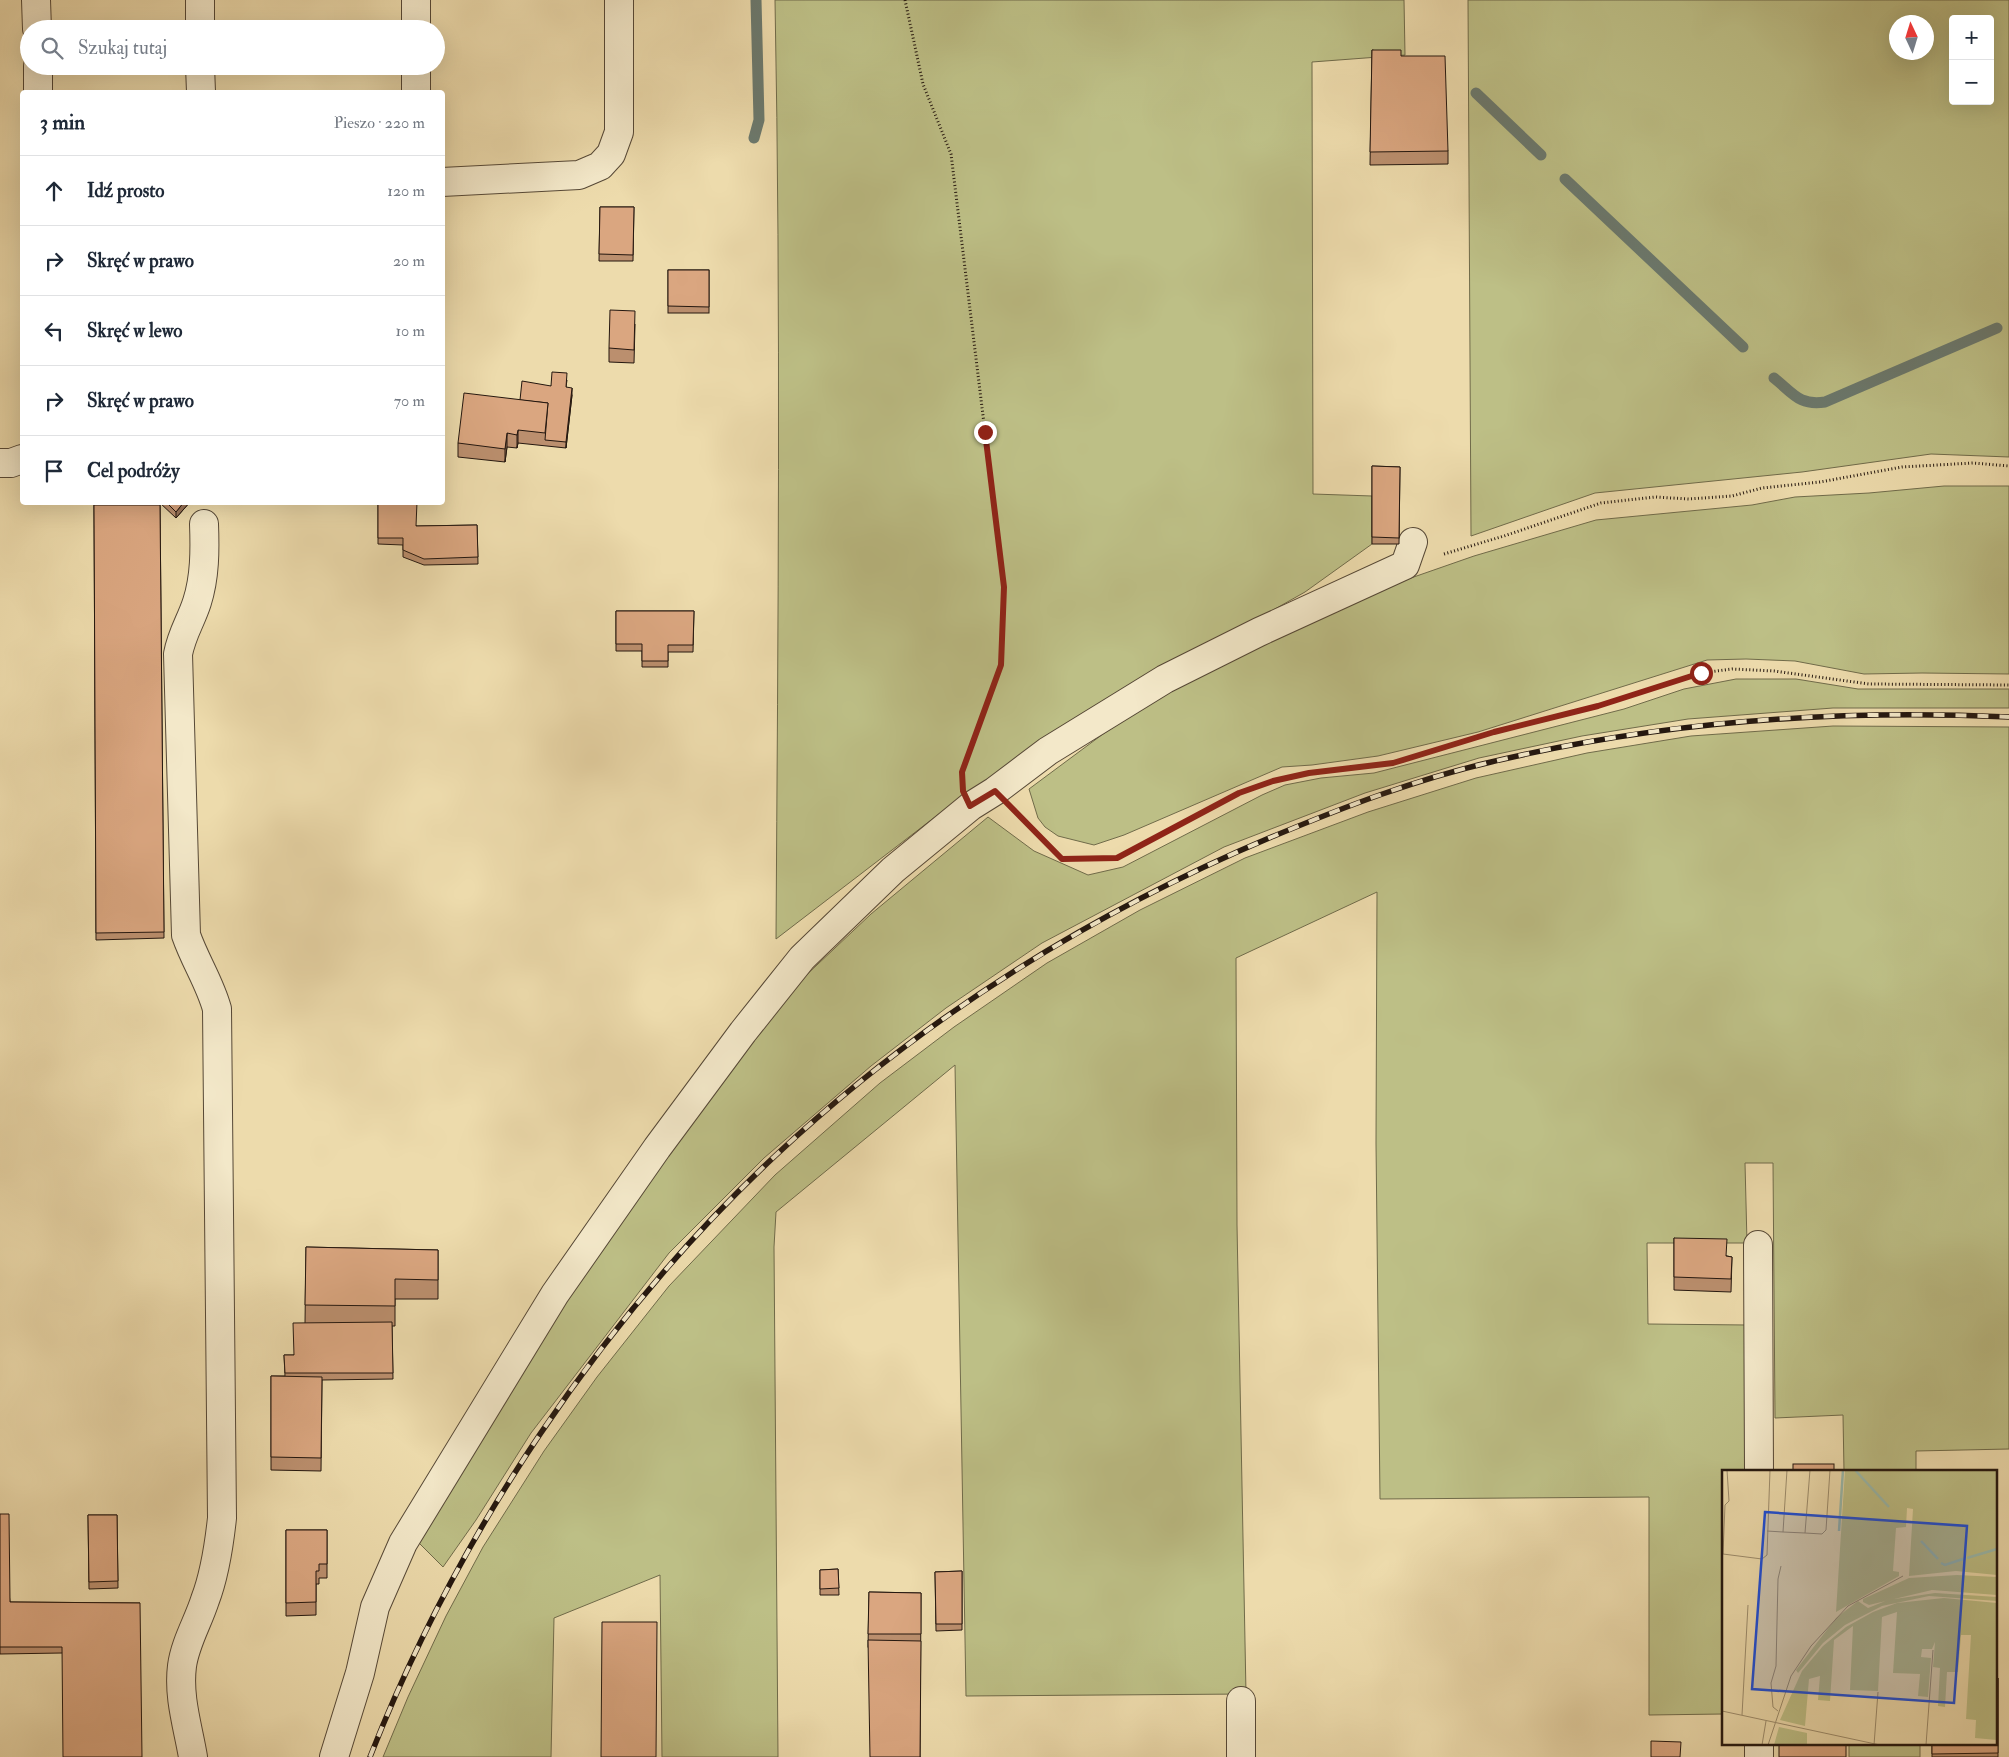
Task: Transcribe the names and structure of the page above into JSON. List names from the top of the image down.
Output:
{
  "north": "top",
  "page": {
    "map_buttons": ["+", "−"],
    "search": "Szukaj tutaj",
    "heading": ["3 min", "Pieszo · 220 m"],
    "list": [
      ["Idź prosto", "120 m"],
      ["Skręć w prawo", "20 m"],
      ["Skręć w lewo", "10 m"],
      ["Skręć w prawo", "70 m"],
      "Cel podróży"
    ]
  }
}
